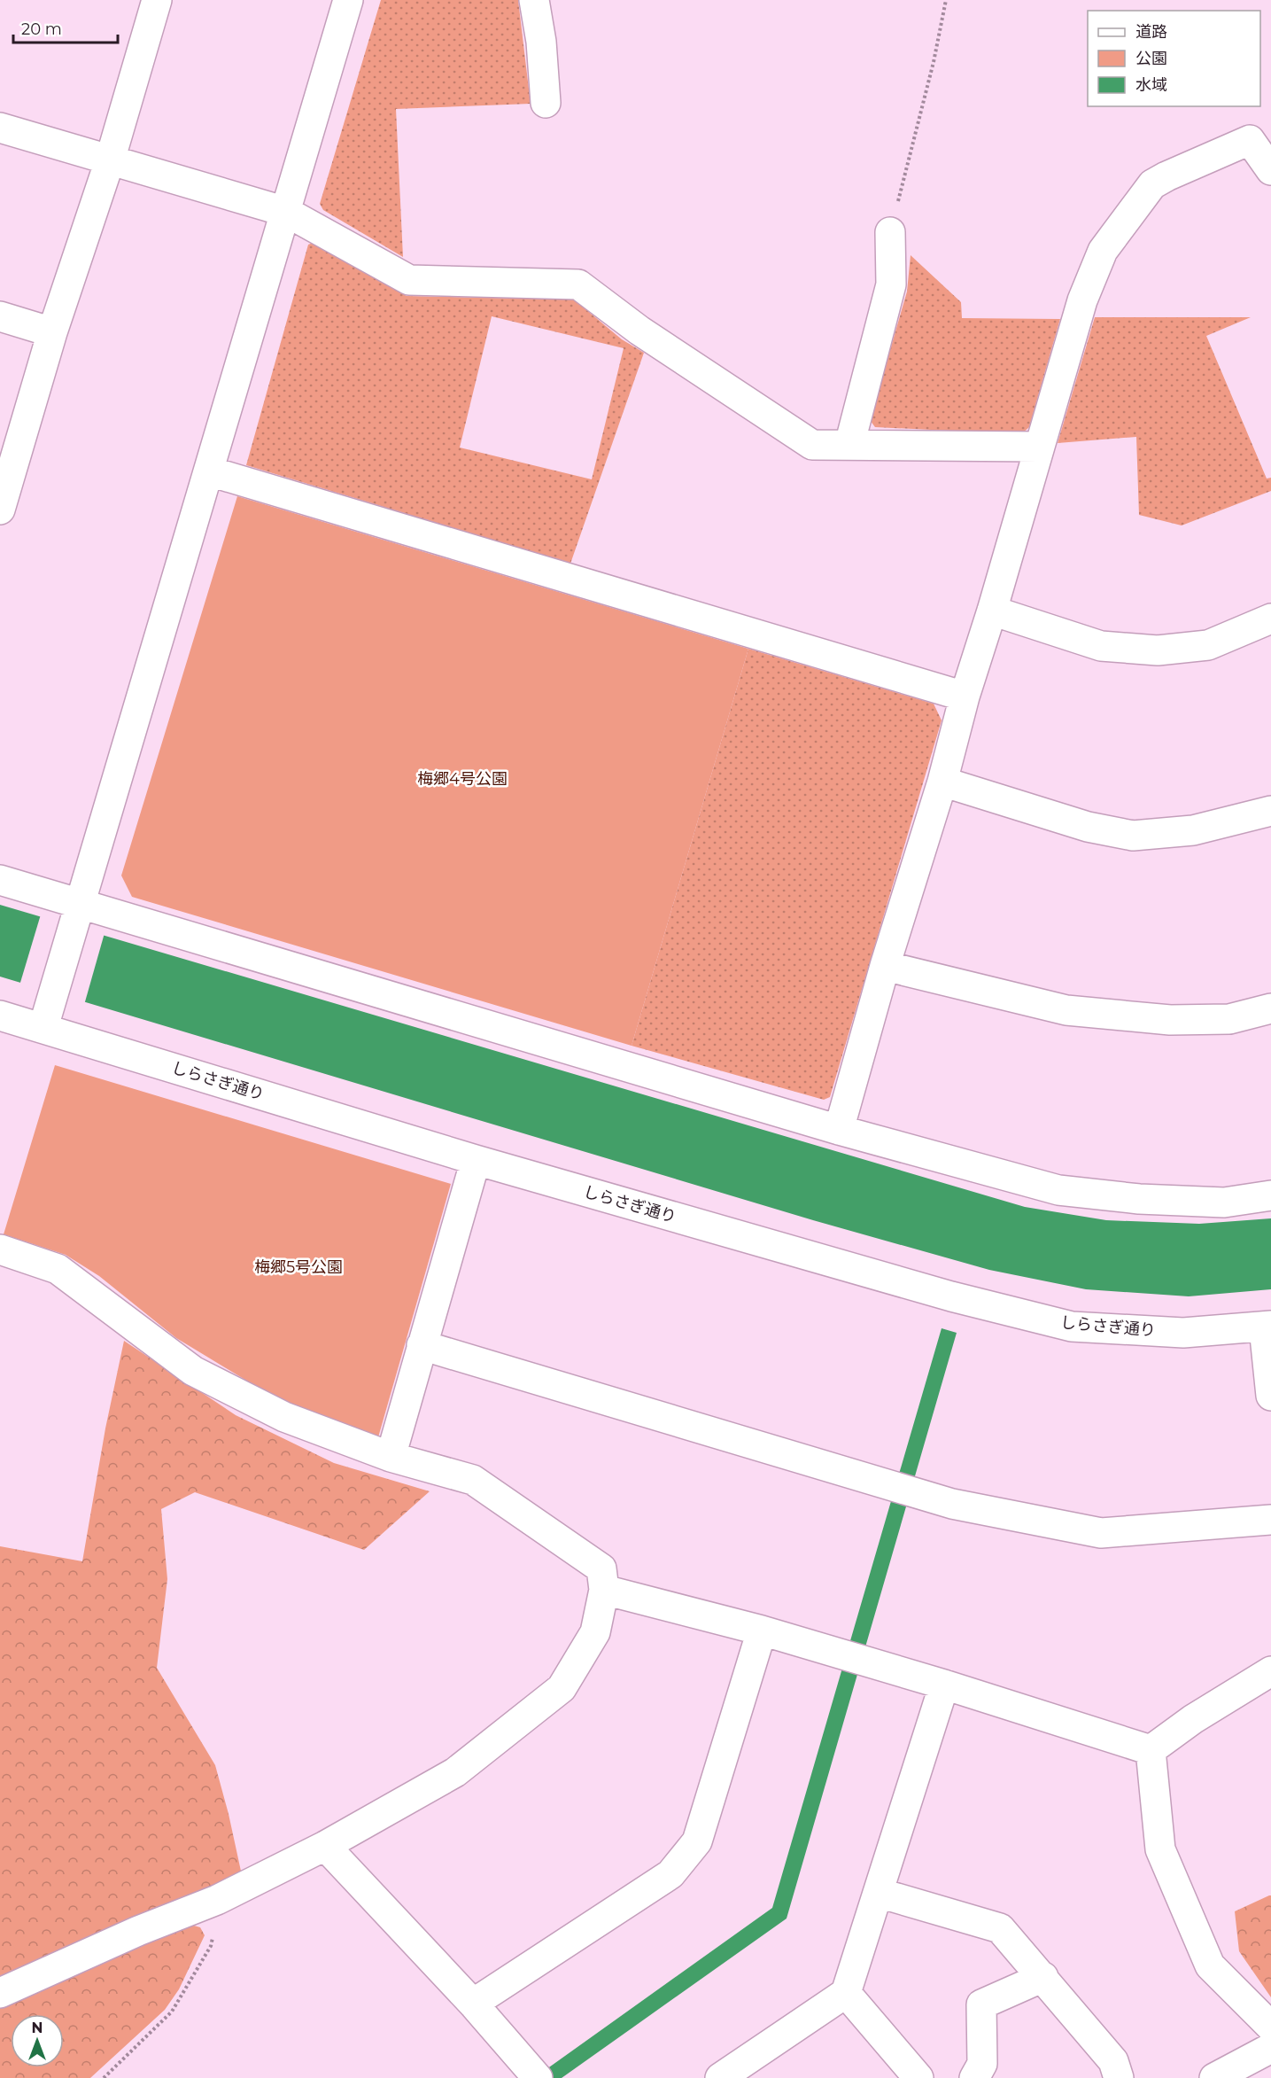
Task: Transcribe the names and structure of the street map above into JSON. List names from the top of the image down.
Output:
{
  "streets": {
    "street": ["しらさぎ通り"]
  },
  "parks": ["梅郷4号公園", "梅郷5号公園"],
  "legend": ["道路", "公園", "水域"],
  "scale_bar": "20 m",
  "north": "top"
}
